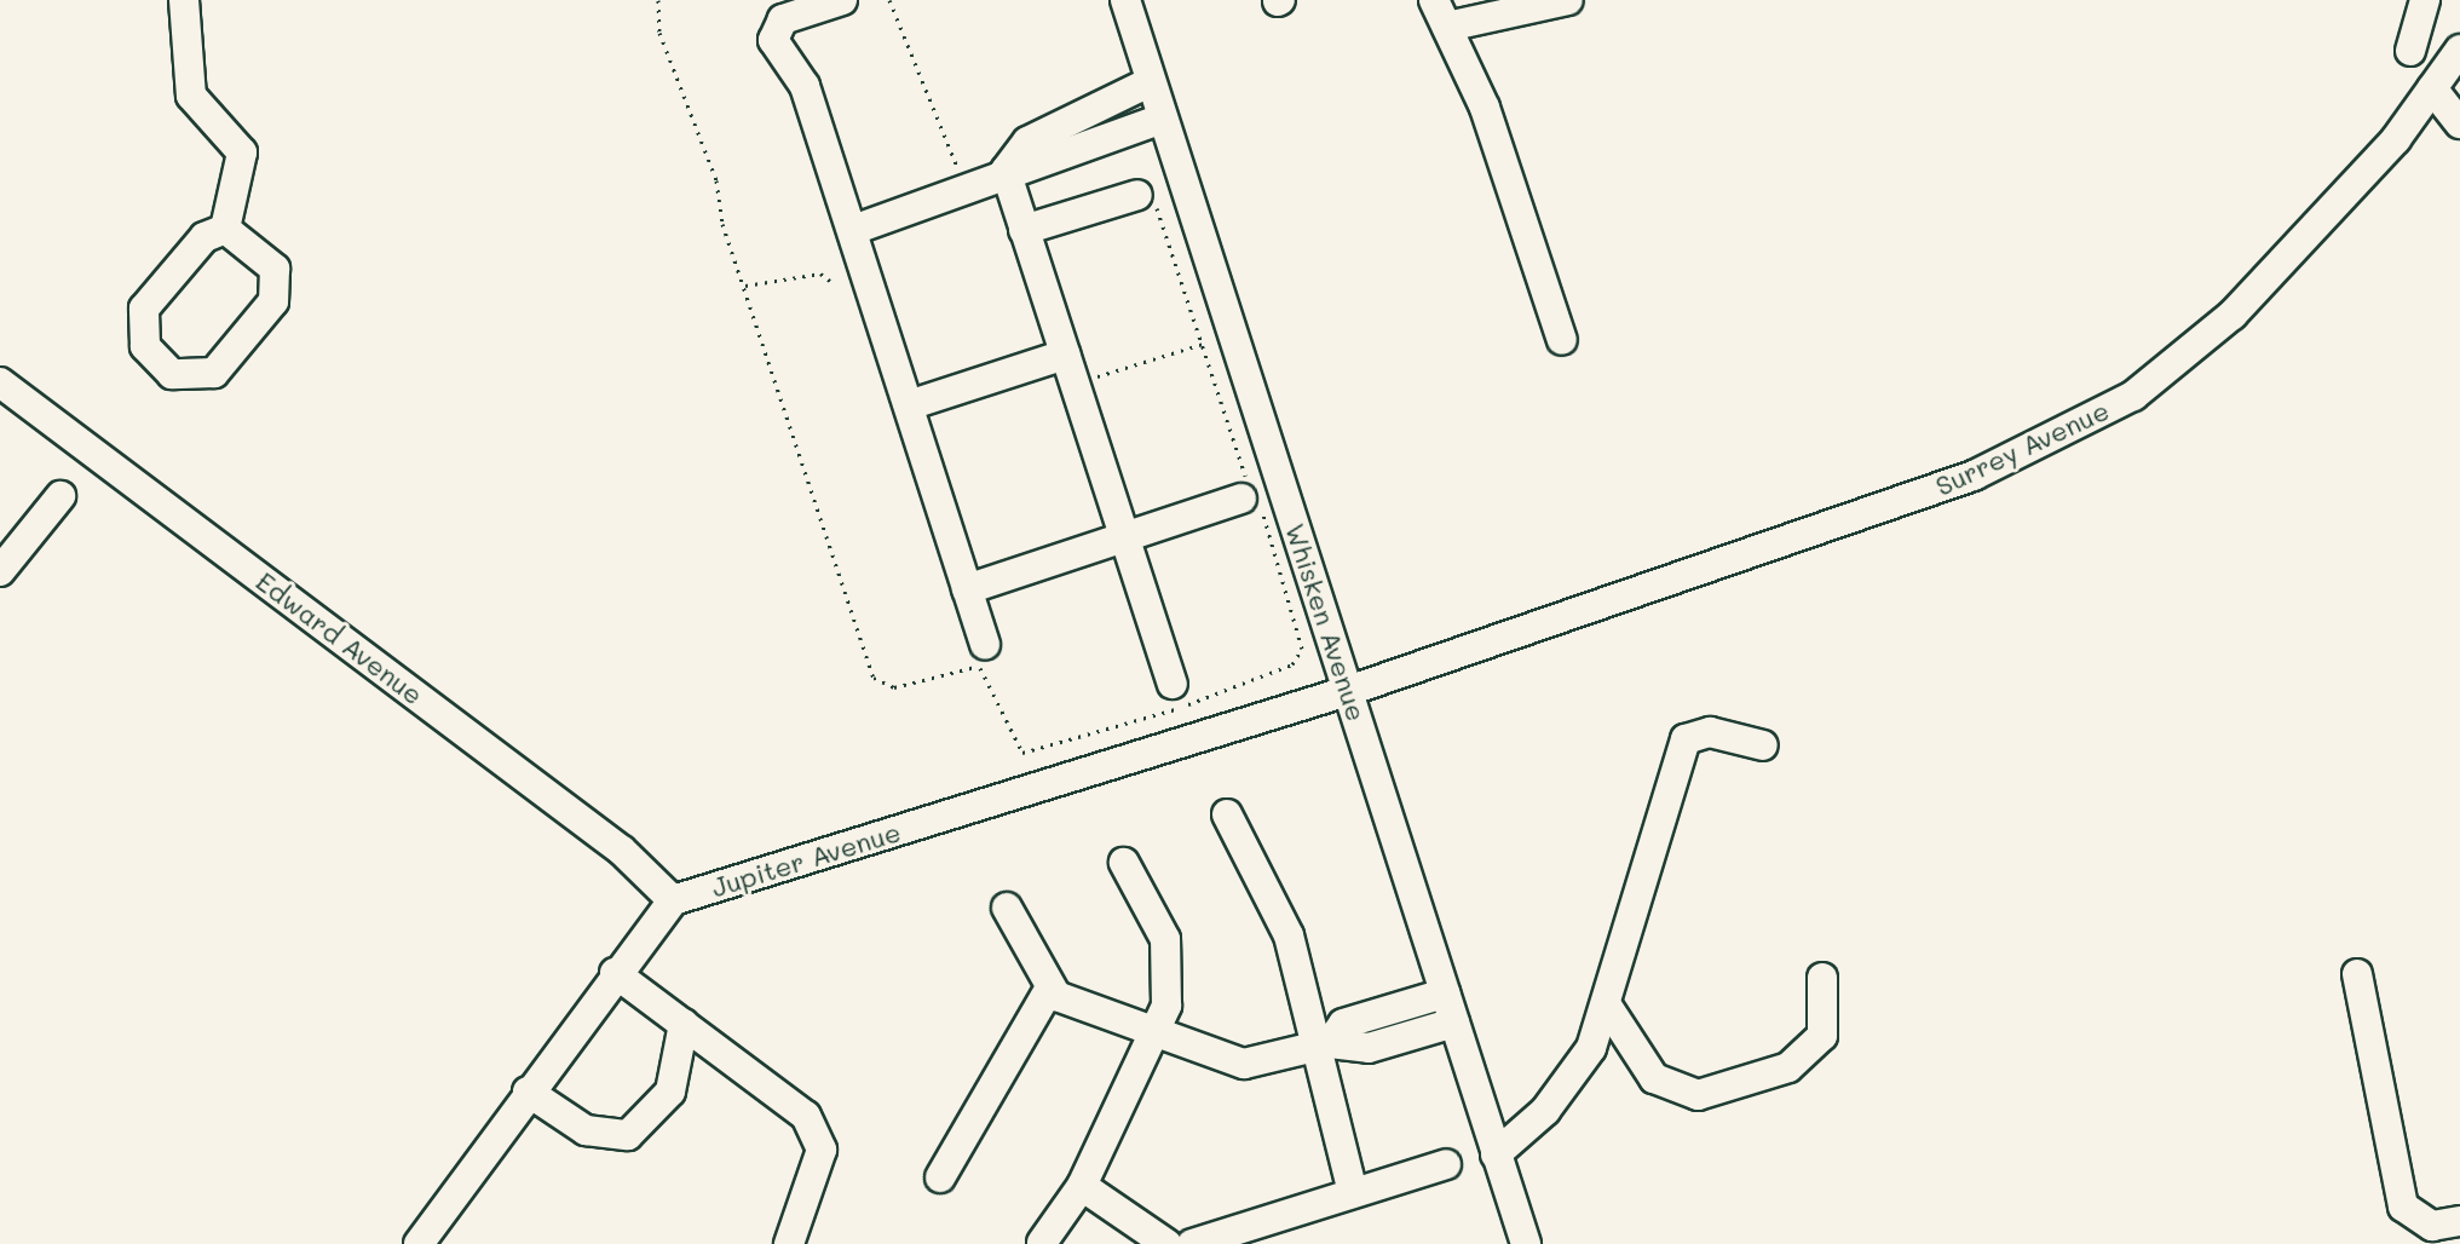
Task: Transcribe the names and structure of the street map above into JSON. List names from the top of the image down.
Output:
{
  "streets": {
    "street": [
      "Surrey Avenue",
      "Whisken Avenue",
      "Edward Avenue",
      "Jupiter Avenue"
    ]
  },
  "crossings": [
    ["Surrey Avenue", "Whisken Avenue"],
    ["Surrey Avenue", "Jupiter Avenue"],
    ["Whisken Avenue", "Jupiter Avenue"],
    ["Edward Avenue", "Jupiter Avenue"]
  ]
}
